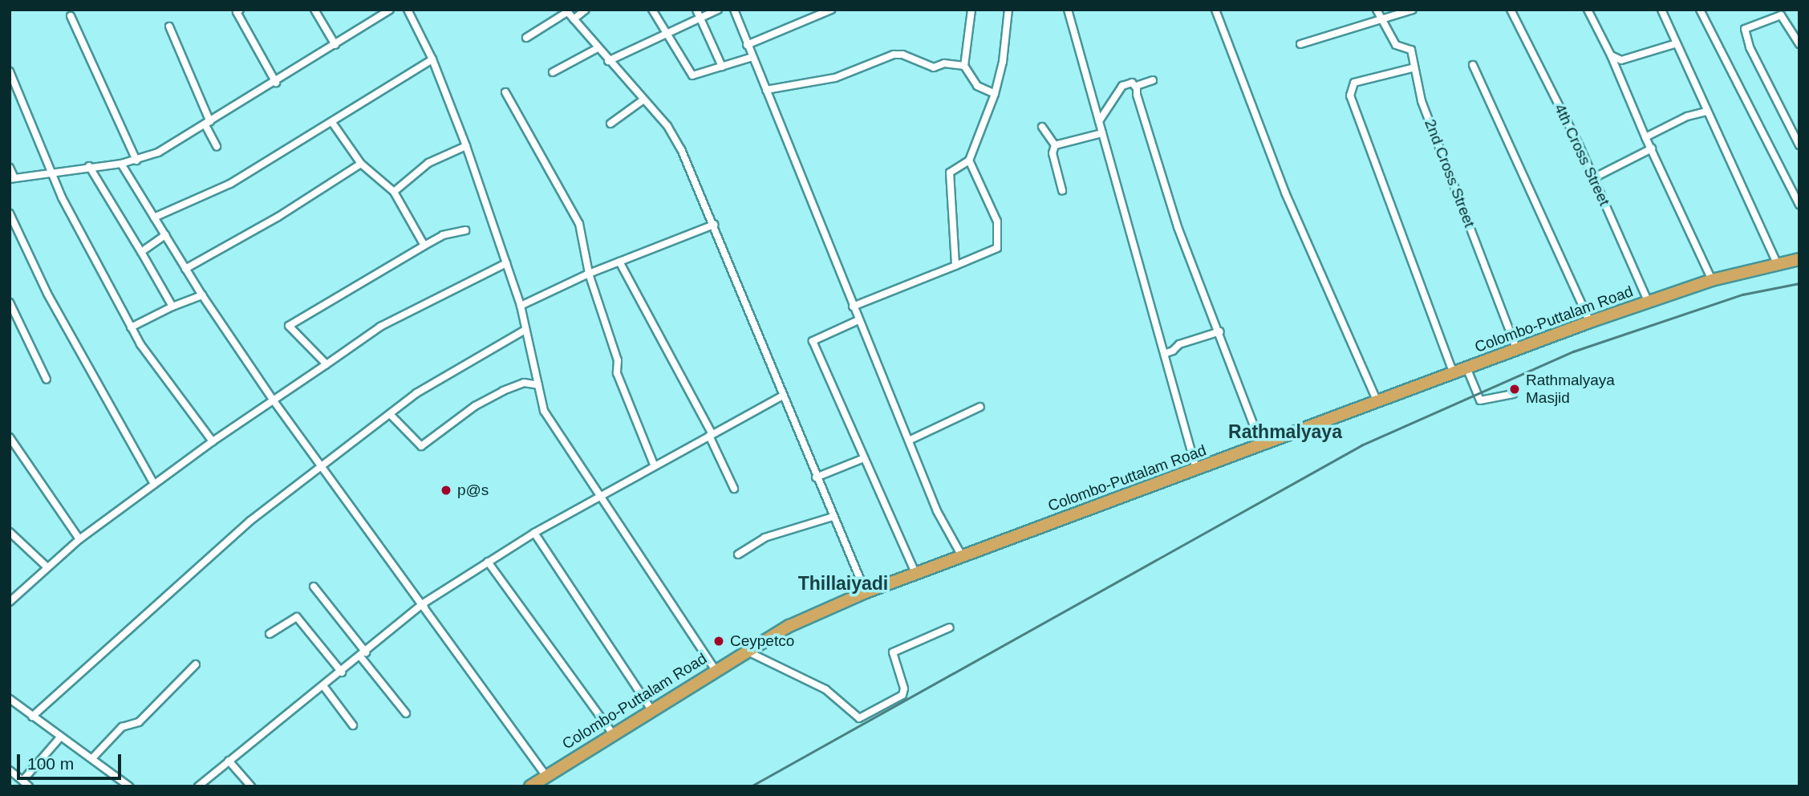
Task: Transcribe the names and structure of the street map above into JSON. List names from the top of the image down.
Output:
{
  "streets": {
    "highway": ["Colombo-Puttalam Road"],
    "street": ["4th Cross Street", "2nd Cross Street"]
  },
  "crossings": [
    ["4th Cross Street", "Colombo-Puttalam Road"],
    ["2nd Cross Street", "Colombo-Puttalam Road"]
  ],
  "districts": ["Rathmalyaya", "Thillaiyadi"],
  "places": ["Rathmalyaya Masjid", "p@s", "Ceypetco"],
  "scale_bar": "100 m"
}
